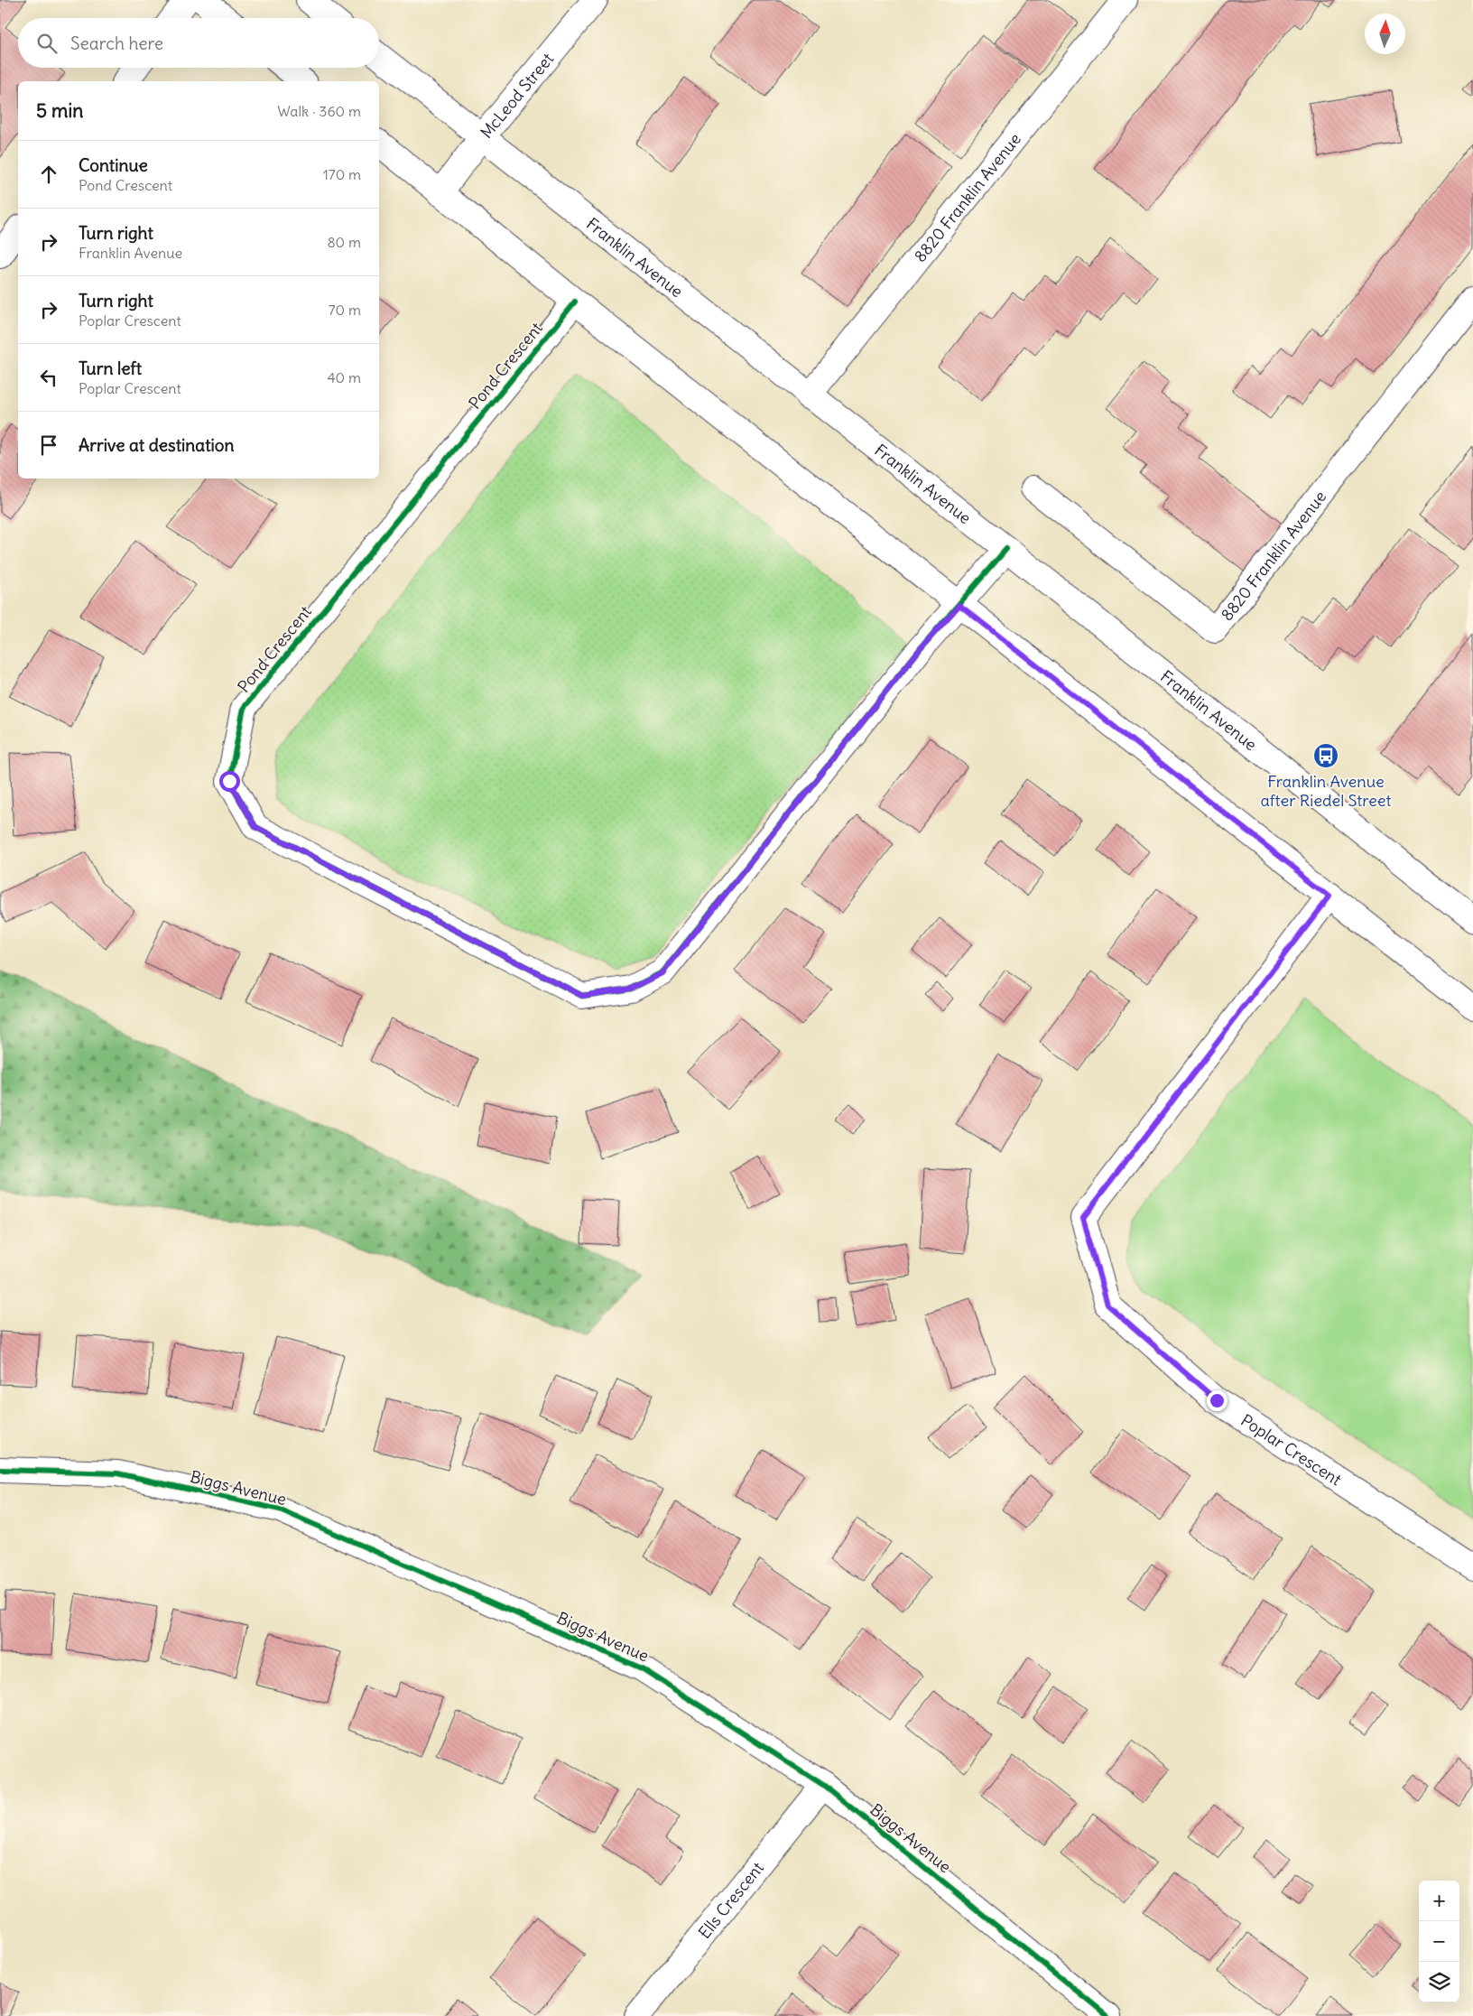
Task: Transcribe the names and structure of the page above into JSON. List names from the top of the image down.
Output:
{
  "streets": {
    "street": [
      "McLeod Street",
      "8820 Franklin Avenue",
      "Franklin Avenue",
      "Pond Crescent",
      "Poplar Crescent",
      "Biggs Avenue",
      "Ells Crescent"
    ]
  },
  "crossings": [
    ["McLeod Street", "Franklin Avenue"],
    ["8820 Franklin Avenue", "Franklin Avenue"],
    ["Franklin Avenue", "Pond Crescent"],
    ["Biggs Avenue", "Ells Crescent"]
  ],
  "places": {
    "bus stop": ["Franklin Avenue after Riedel Street"]
  },
  "north": "top",
  "page": {
    "search": "Search here",
    "heading": ["5 min", "Walk · 360 m"],
    "list": [
      ["Continue", "Pond Crescent", "170 m"],
      ["Turn right", "Franklin Avenue", "80 m"],
      ["Turn right", "Poplar Crescent", "70 m"],
      ["Turn left", "Poplar Crescent", "40 m"],
      "Arrive at destination"
    ],
    "map_buttons": ["+", "−"]
  }
}
